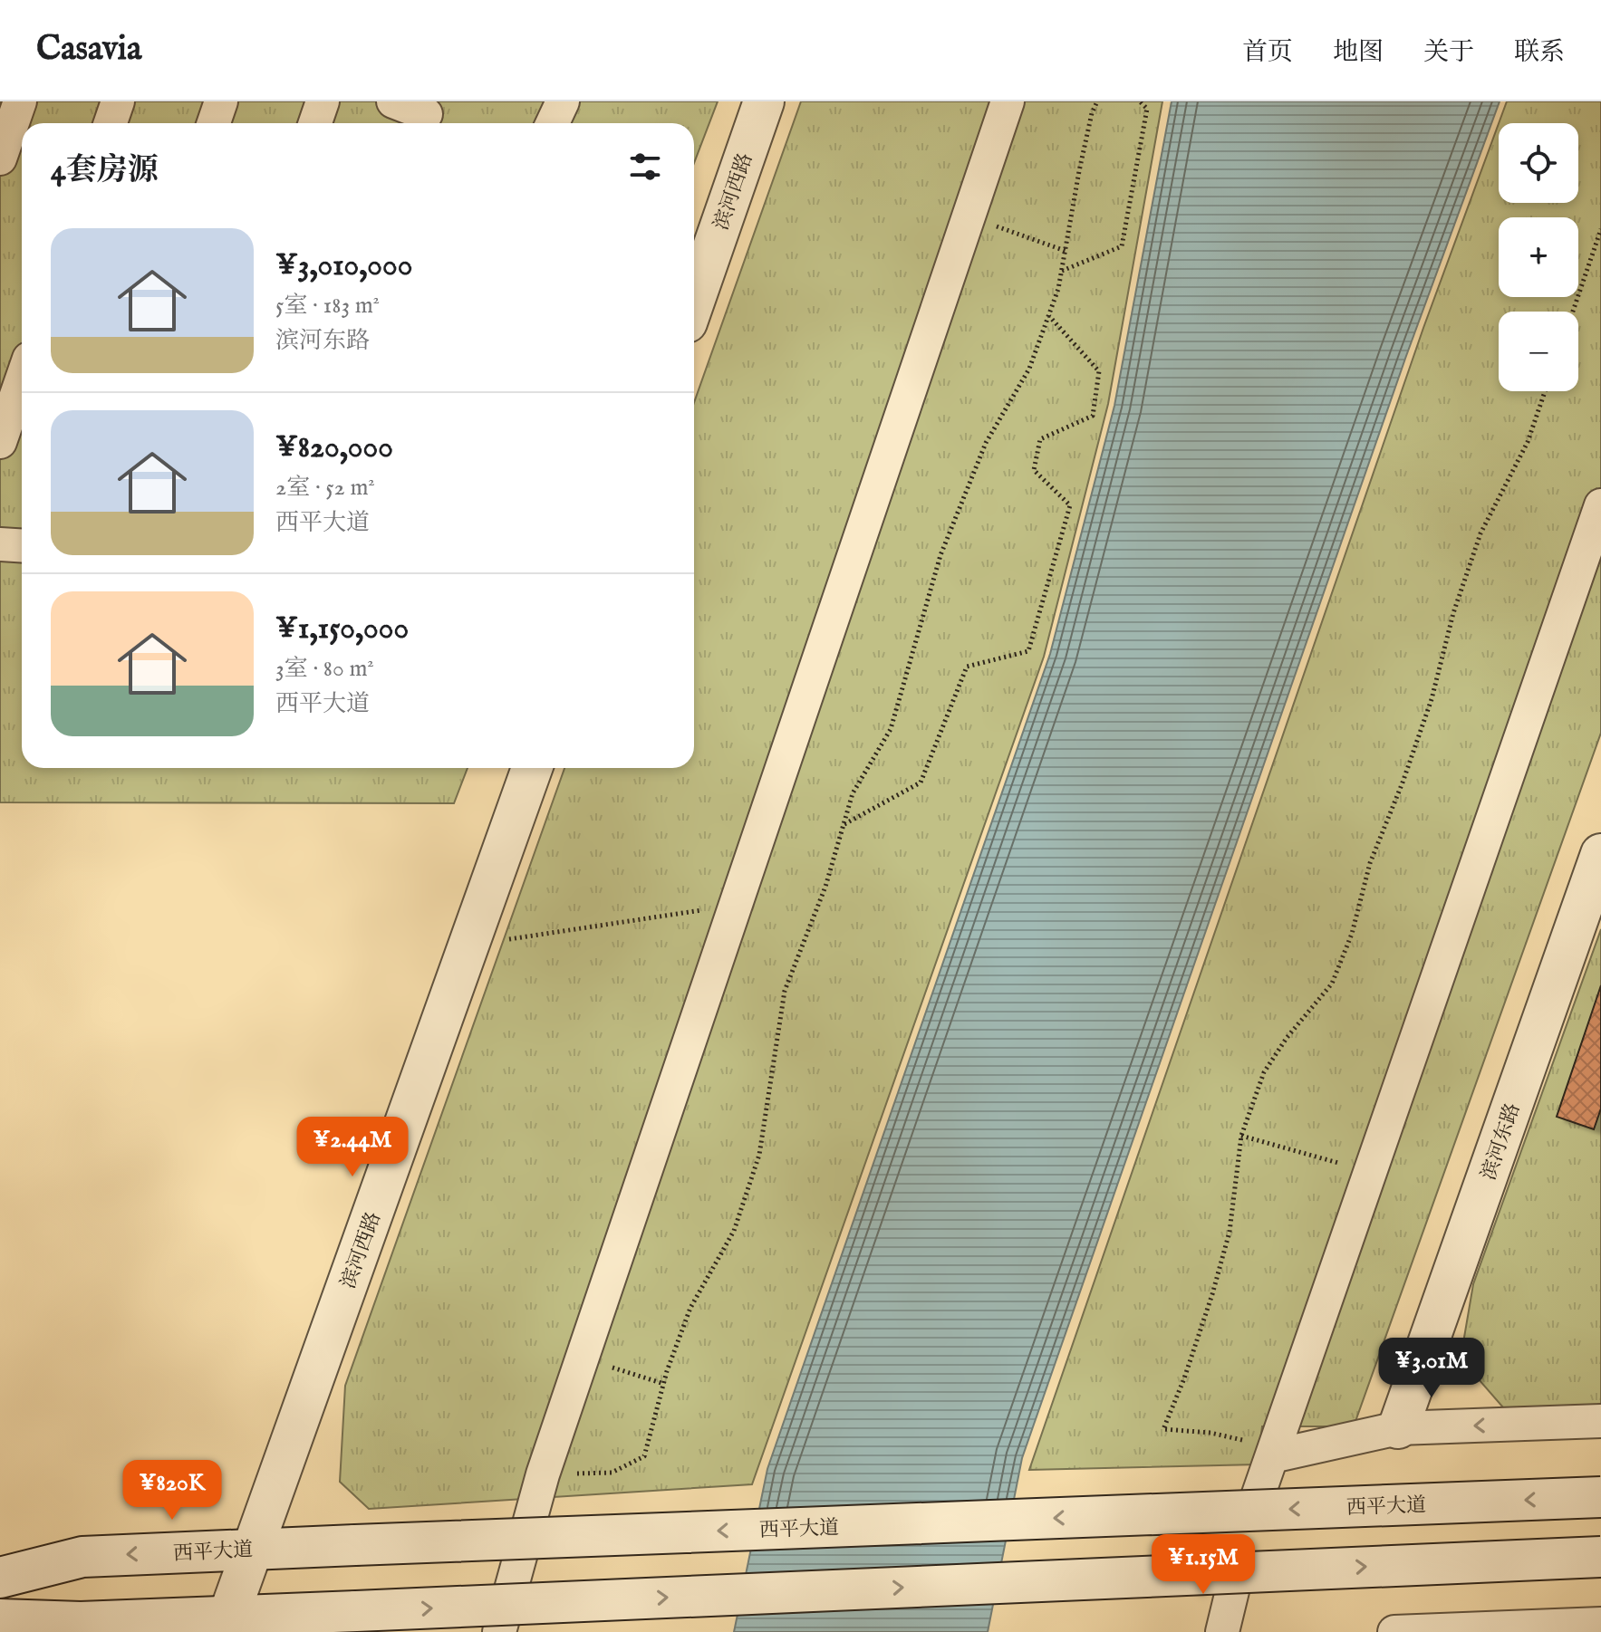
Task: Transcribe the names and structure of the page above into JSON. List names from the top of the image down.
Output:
{
  "streets": {
    "main road": ["滨河西路", "滨河东路", "西平大道"]
  },
  "crossings": [
    ["滨河西路", "西平大道"]
  ],
  "page": {
    "header": "Casavia",
    "nav": [
      "首页",
      "地图",
      "关于",
      "联系"
    ],
    "map_buttons": ["+", "−"],
    "heading": "4套房源",
    "list": [
      {
        "name": "¥3,010,000",
        "note": "5室 · 183 m² · 滨河东路"
      },
      {
        "name": "¥820,000",
        "note": "2室 · 52 m² · 西平大道"
      },
      {
        "name": "¥1,150,000",
        "note": "3室 · 80 m² · 西平大道"
      }
    ],
    "price": [
      "¥2.44M",
      "¥3.01M",
      "¥820K",
      "¥1.15M"
    ]
  }
}
